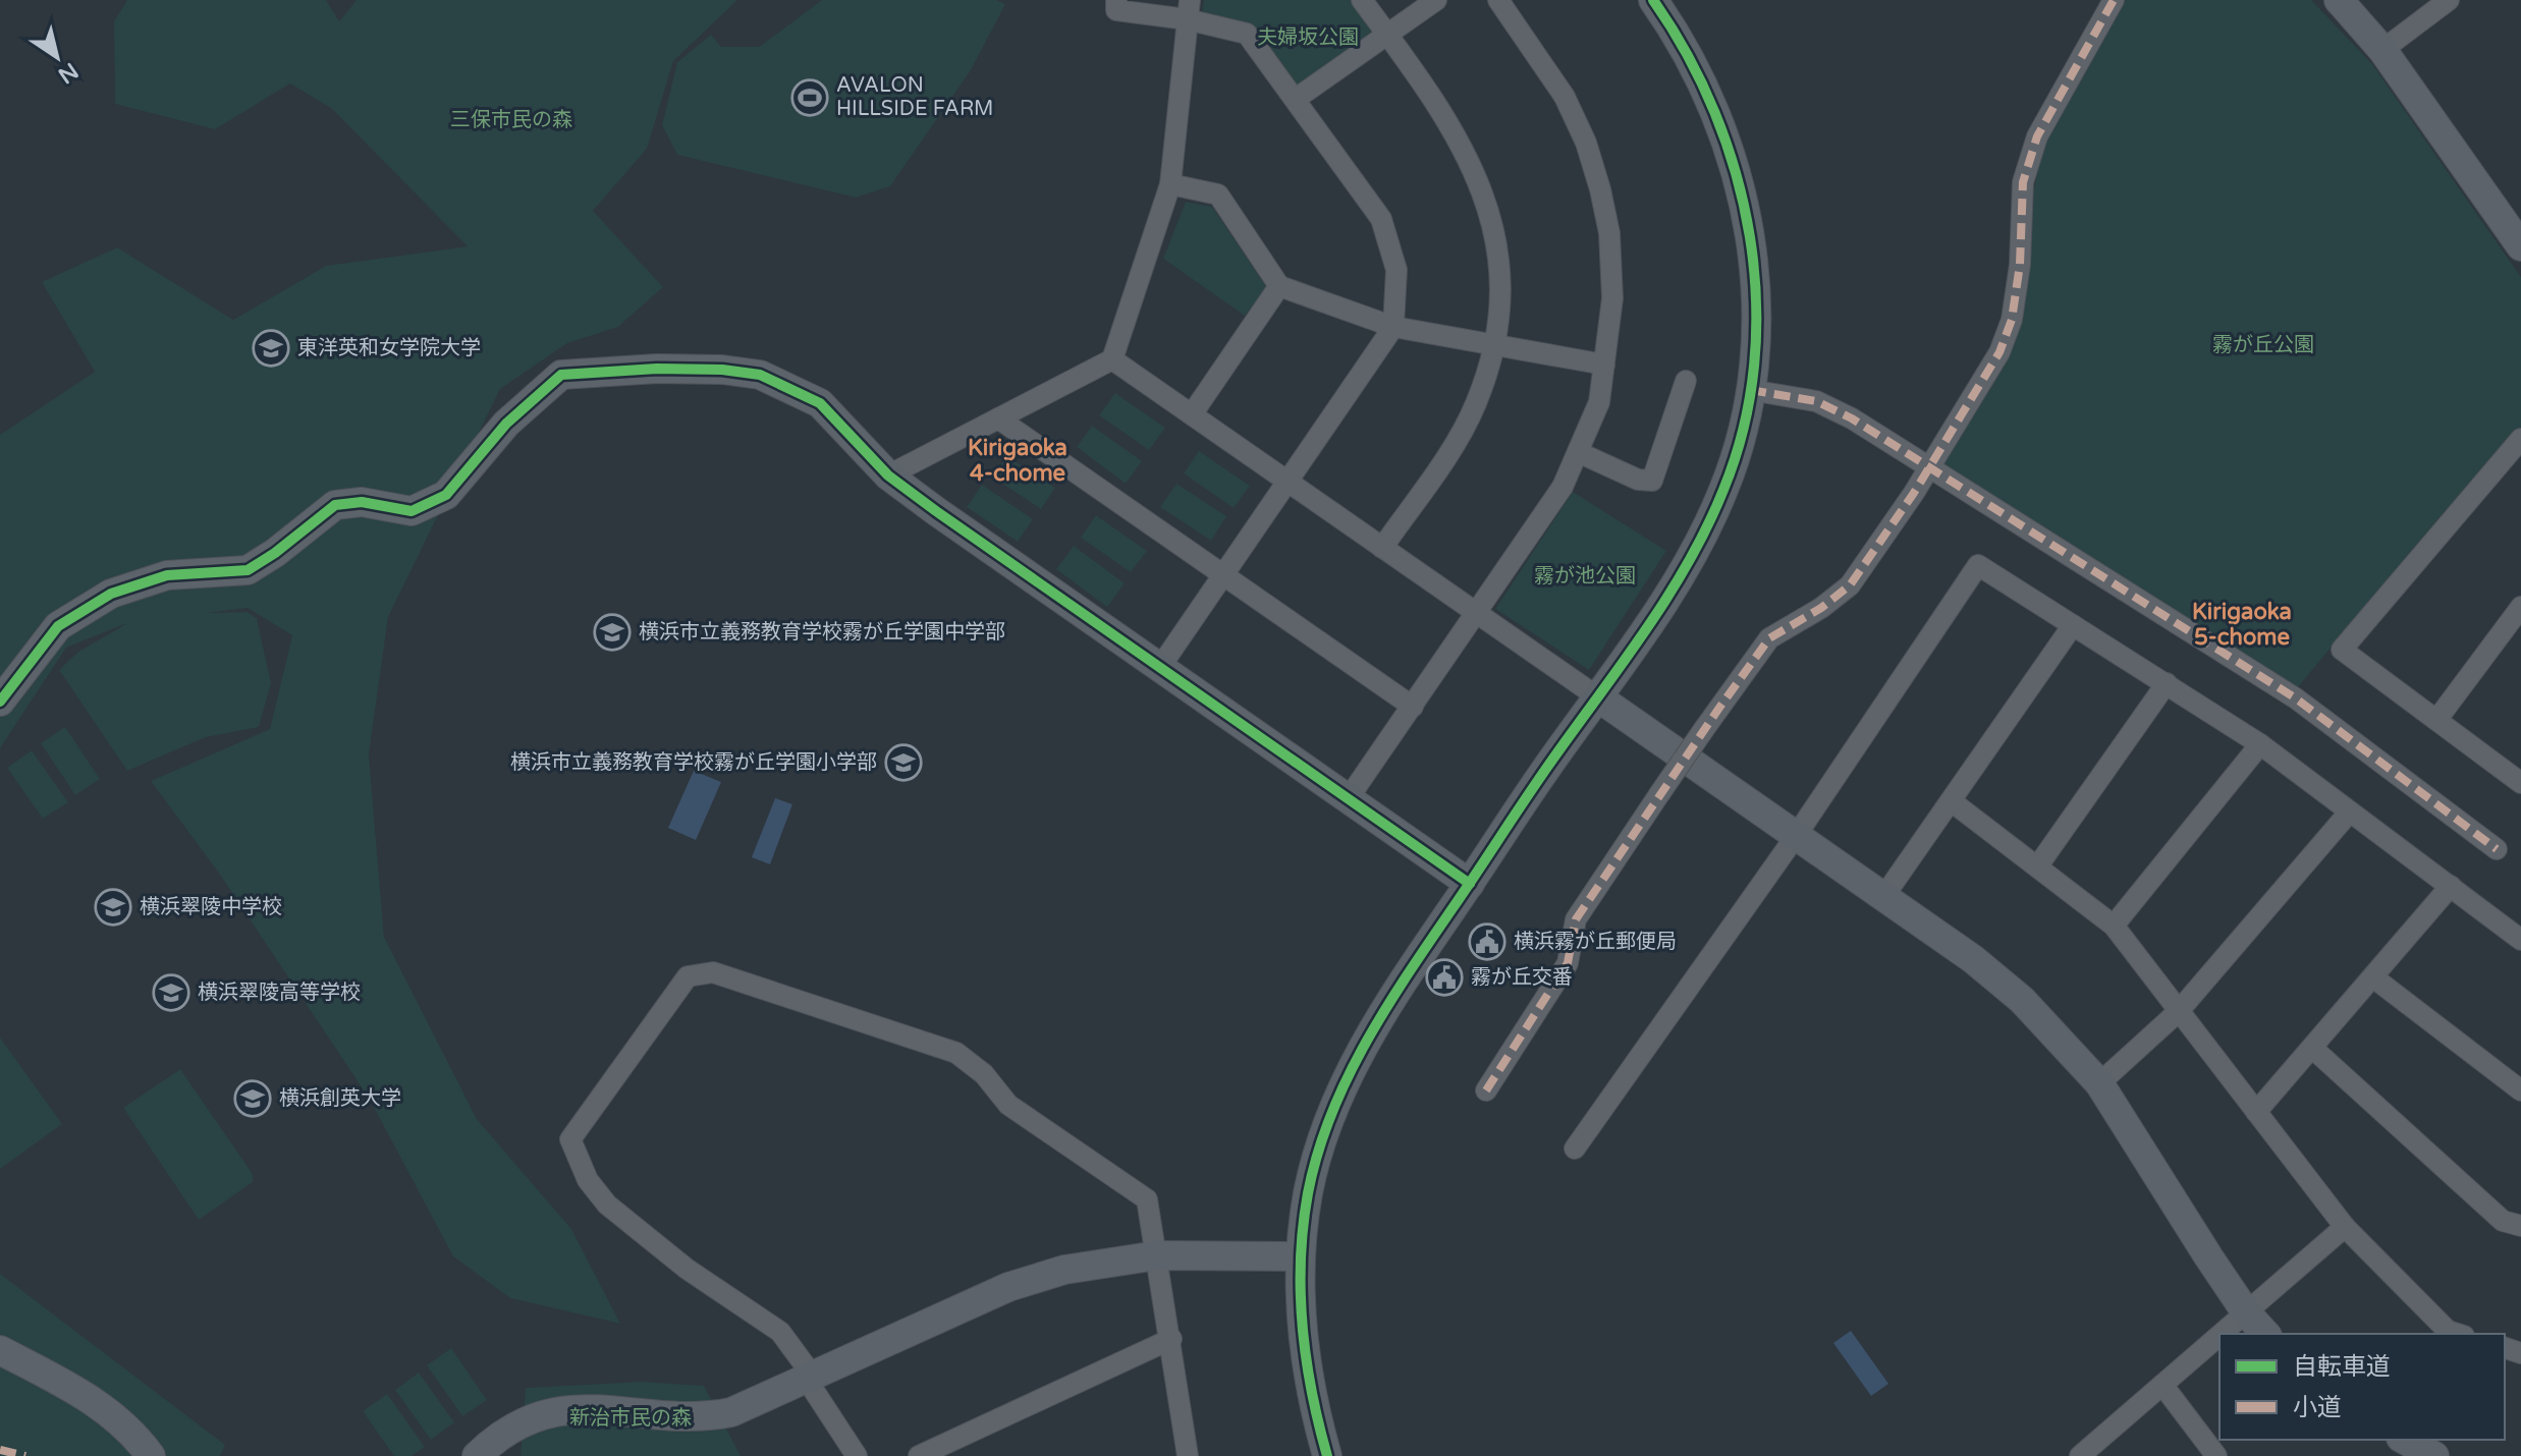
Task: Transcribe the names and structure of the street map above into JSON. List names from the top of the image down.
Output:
{
  "districts": ["Kirigaoka 4-chome", "Kirigaoka 5-chome"],
  "parks": [
    "夫婦坂公園",
    "三保市民の森",
    "霧が丘公園",
    "霧が池公園",
    "新治市民の森"
  ],
  "places": {
    "sports": ["AVALON HILLSIDE FARM"],
    "school or university": [
      "東洋英和女学院大学",
      "横浜市立義務教育学校霧が丘学園中学部",
      "横浜市立義務教育学校霧が丘学園小学部",
      "横浜翠陵中学校",
      "横浜翠陵高等学校",
      "横浜創英大学"
    ],
    "public building": ["横浜霧が丘郵便局", "霧が丘交番"]
  },
  "legend": ["自転車道", "小道"],
  "north": "bottom right"
}
